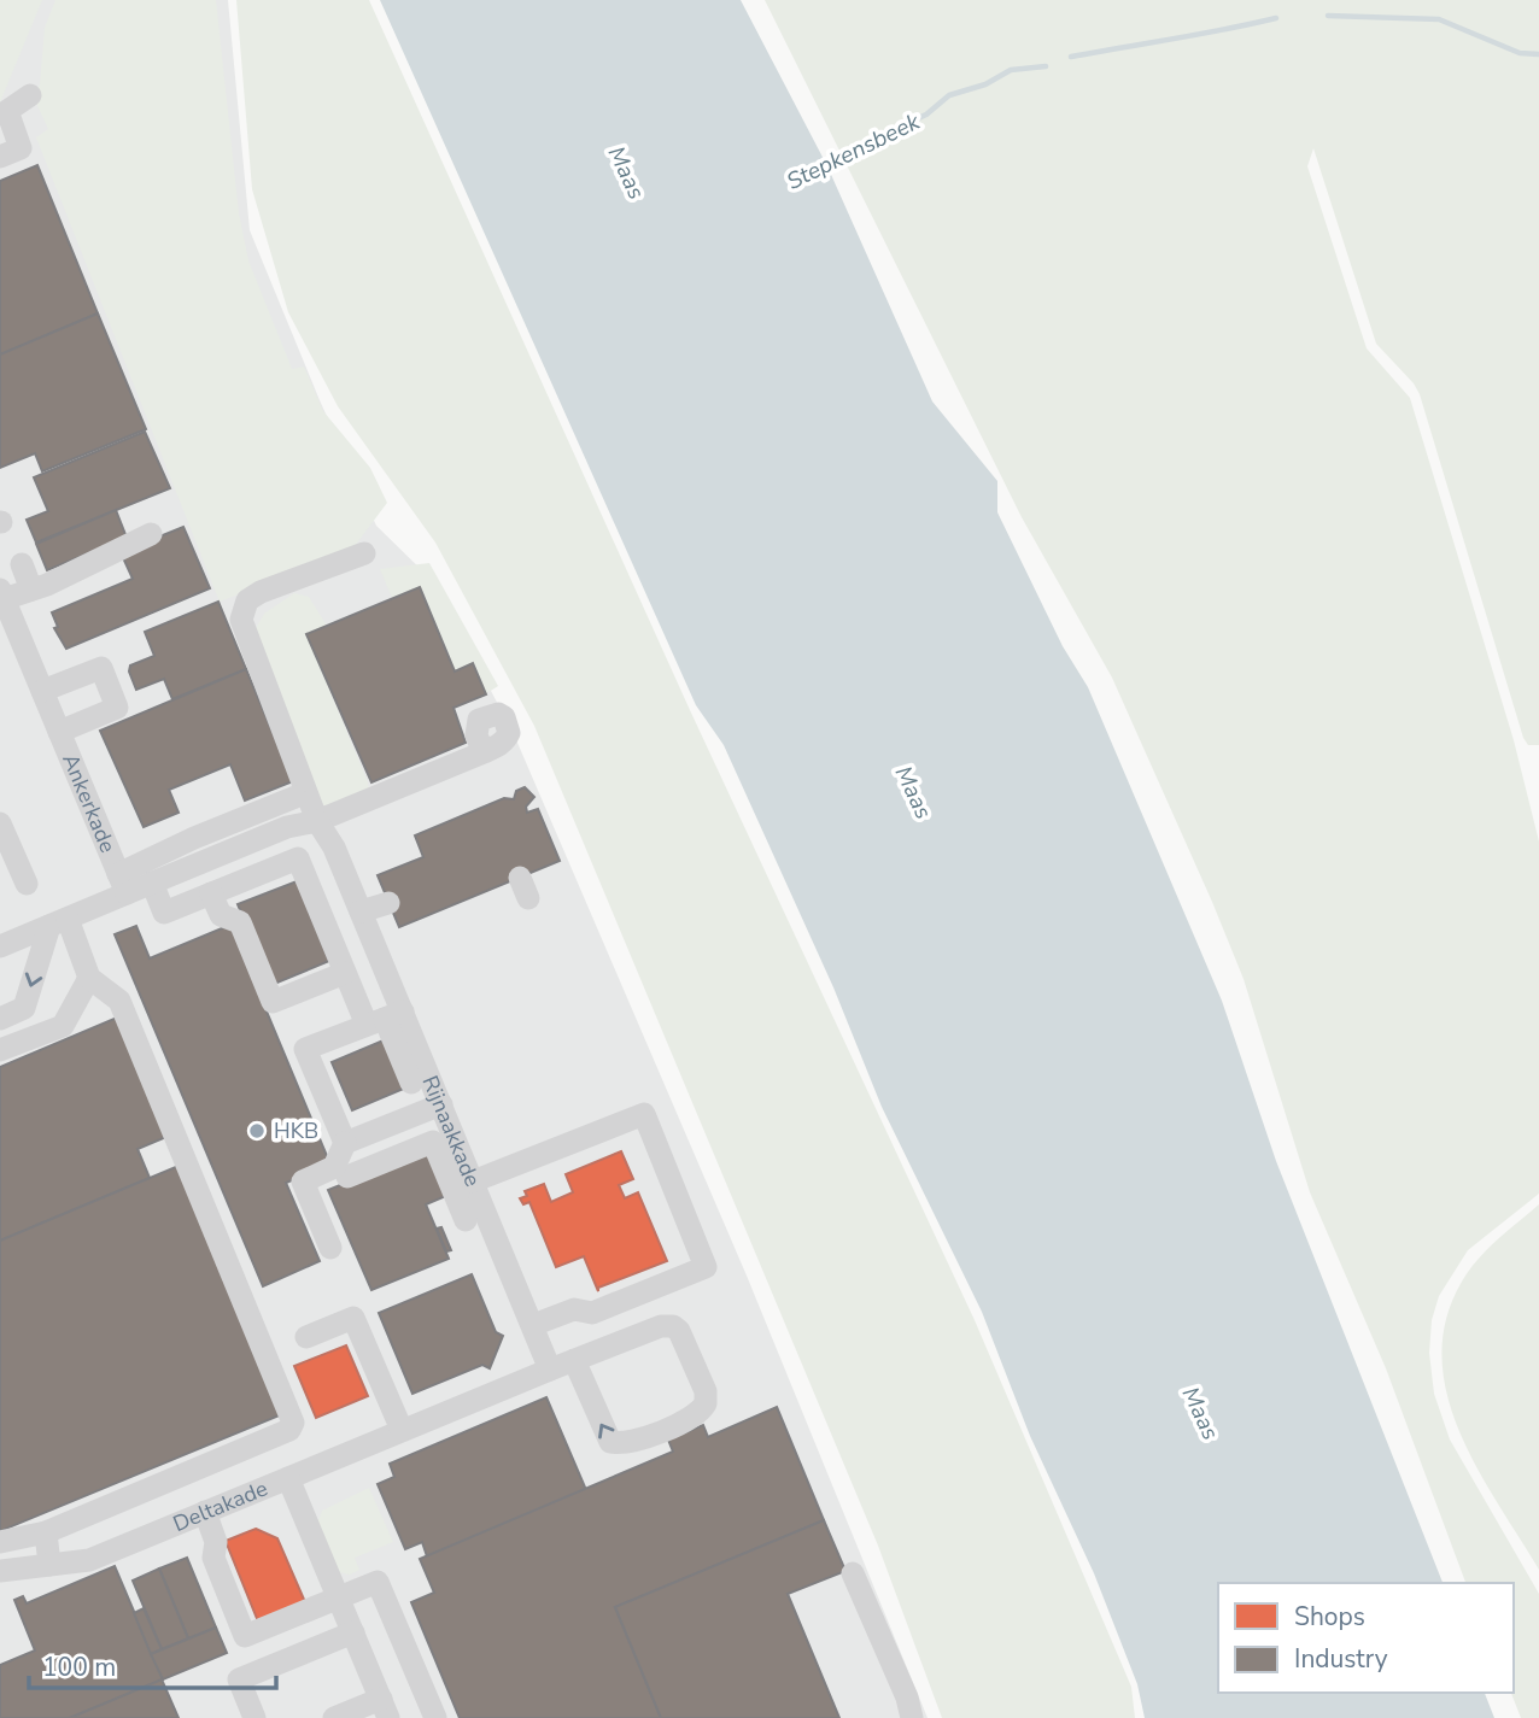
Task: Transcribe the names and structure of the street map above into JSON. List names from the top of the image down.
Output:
{
  "streets": {
    "street": ["Ankerkade", "Rijnaakkade", "Deltakade"]
  },
  "water": ["Stepkensbeek", "Maas"],
  "places": ["HKB"],
  "legend": ["Shops", "Industry"],
  "scale_bar": "100 m"
}
